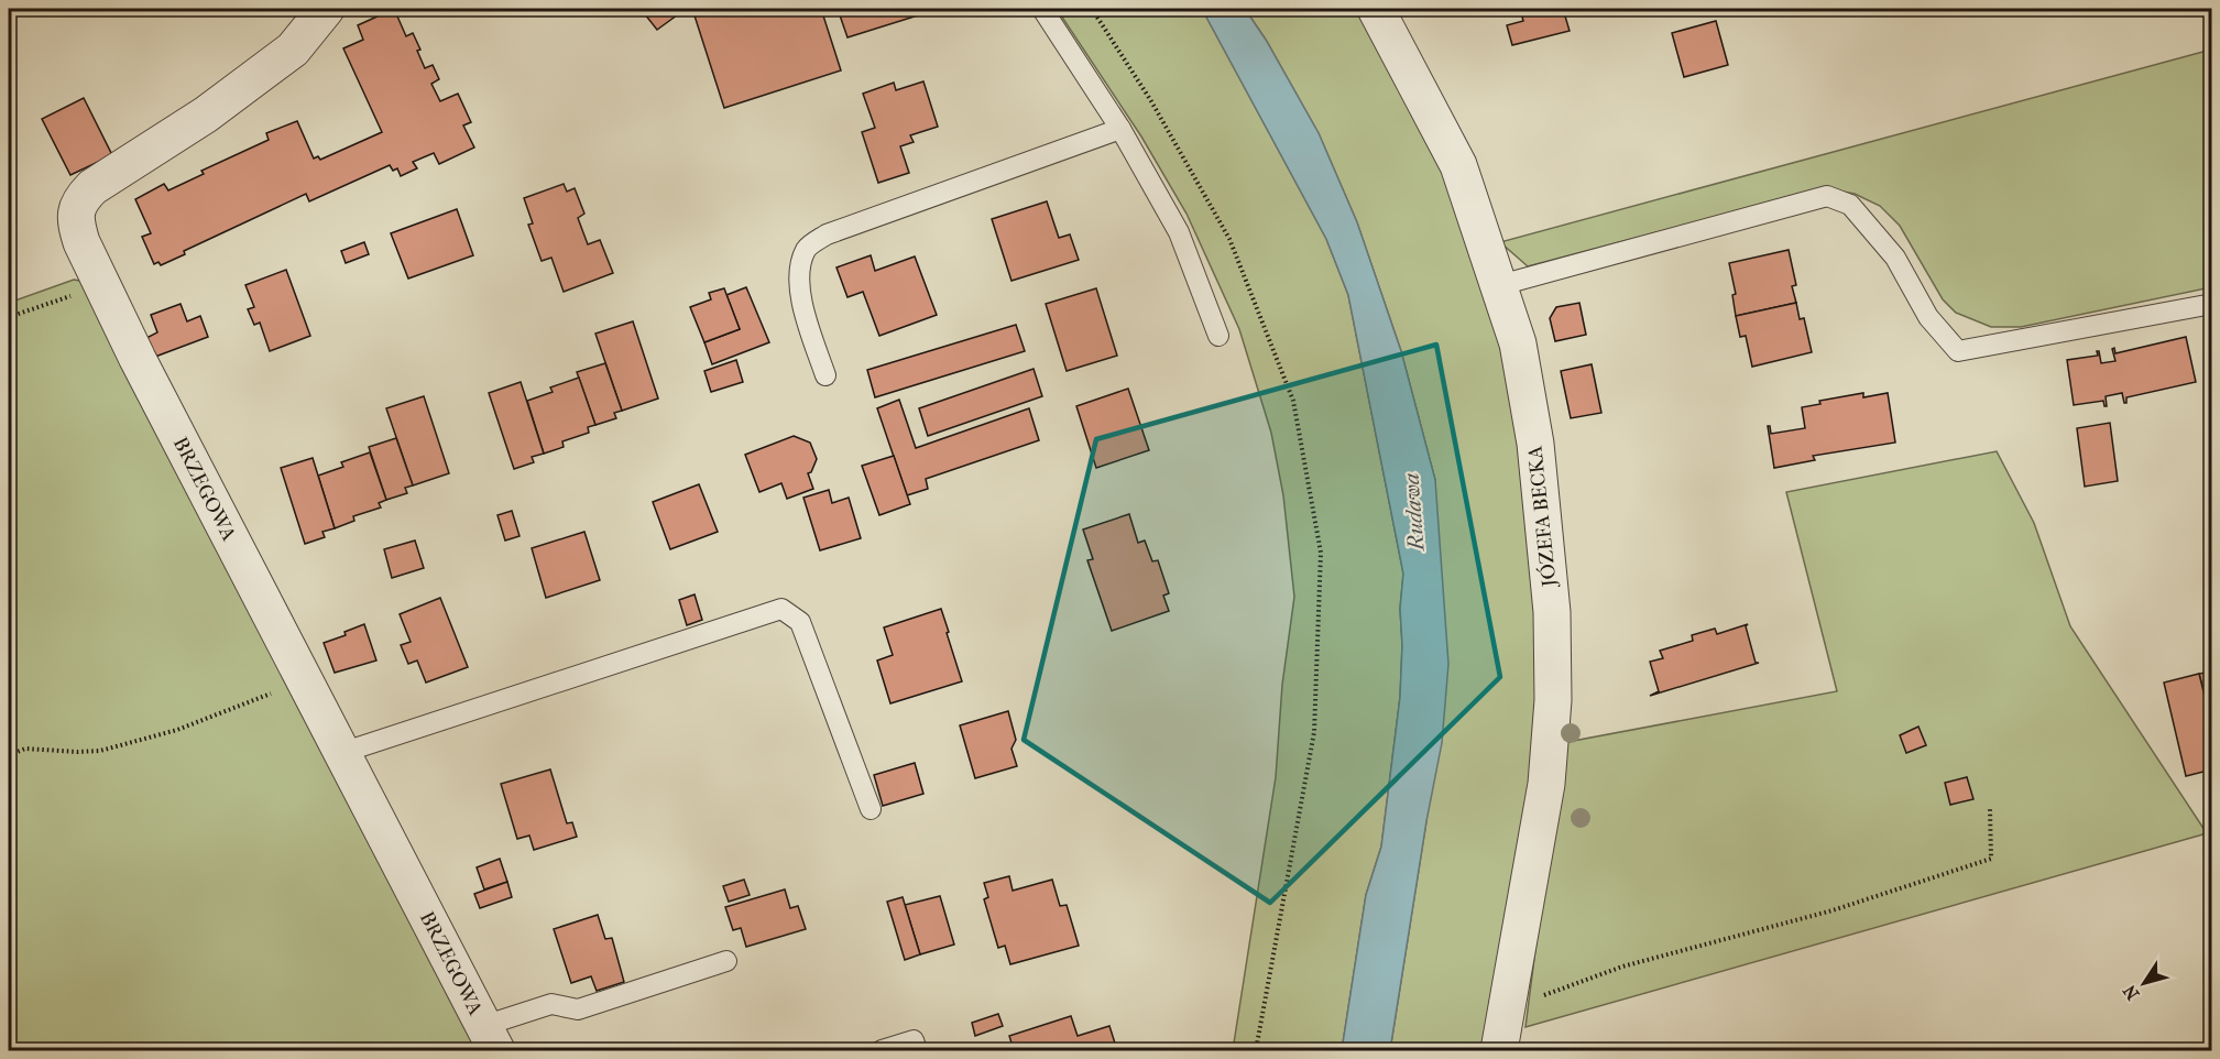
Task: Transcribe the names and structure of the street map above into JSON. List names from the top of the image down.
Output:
{
  "streets": {
    "street": ["BRZEGOWA", "JÓZEFA BECKA"]
  },
  "water": ["Rudawa"],
  "north": "bottom left"
}
